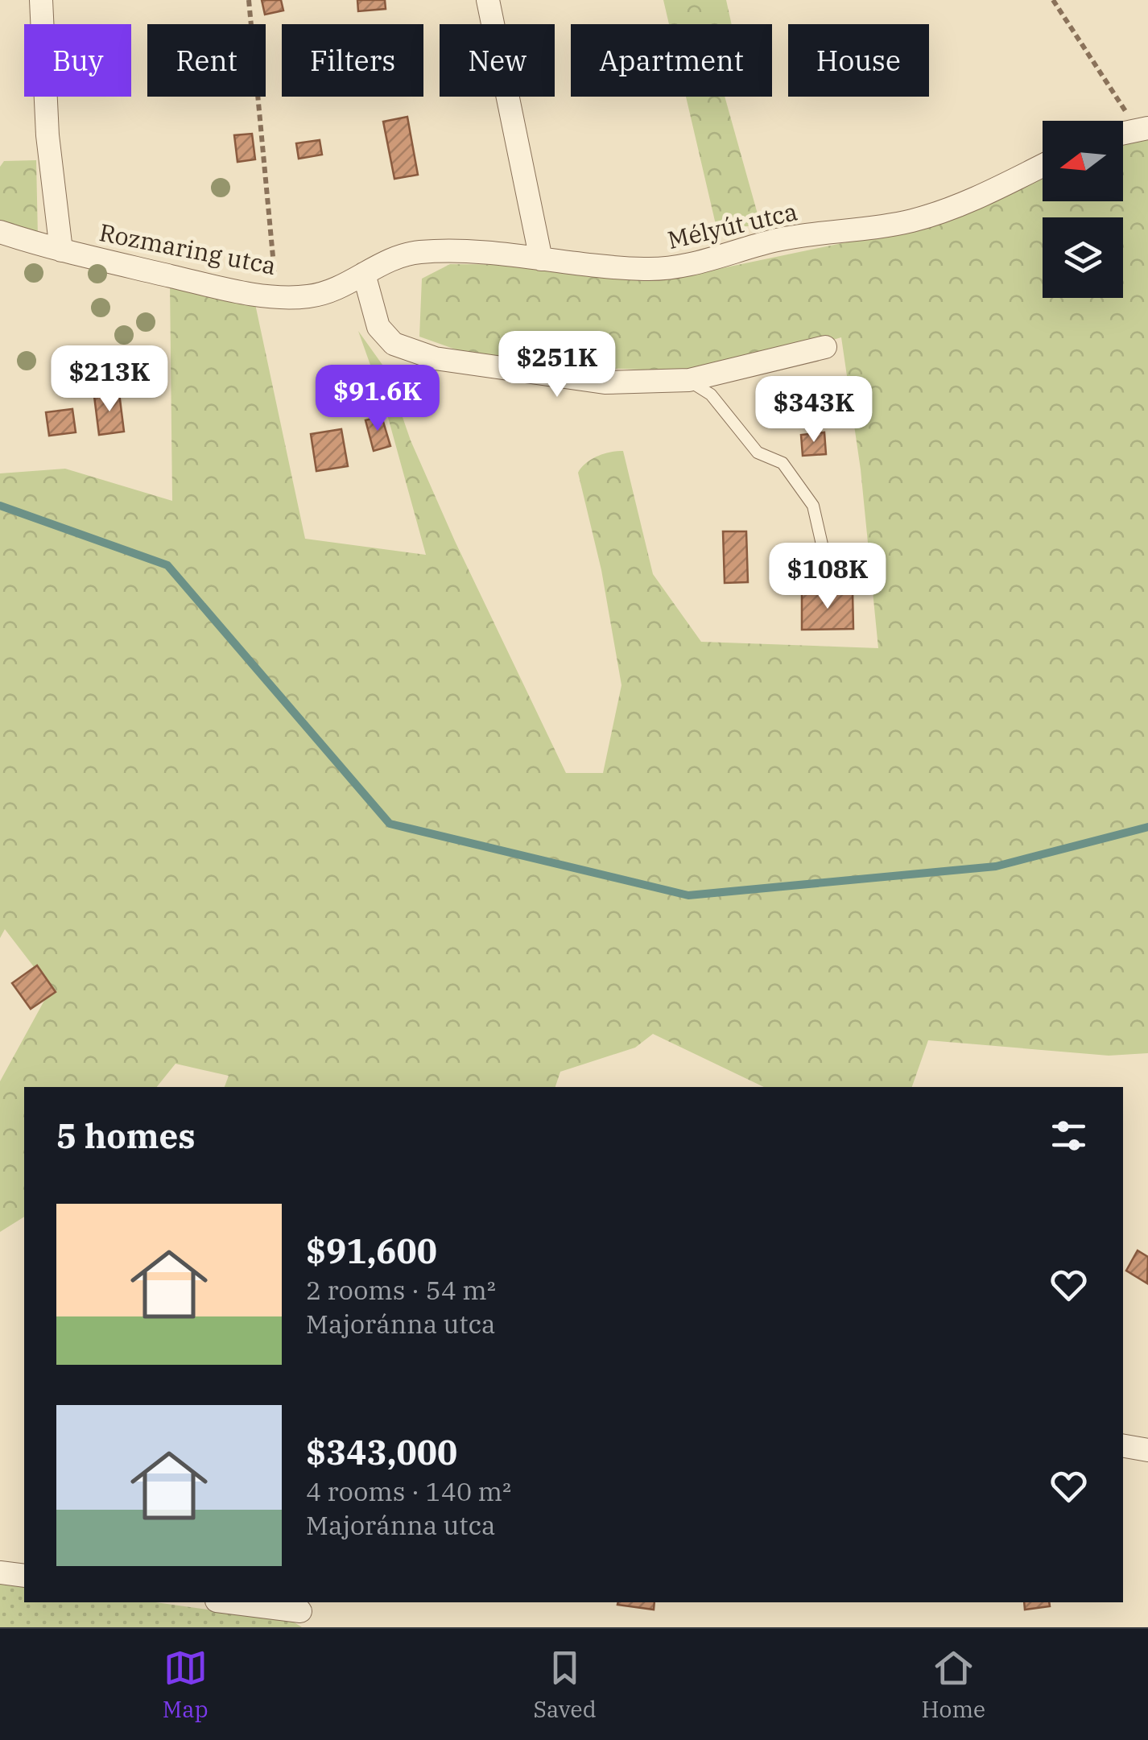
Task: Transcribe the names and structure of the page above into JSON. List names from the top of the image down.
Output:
{
  "streets": {
    "street": ["Mélyút utca", "Rozmaring utca"]
  },
  "crossings": [
    ["Mélyút utca", "Rozmaring utca"]
  ],
  "north": "left",
  "page": {
    "chip": [
      "Buy",
      "Rent",
      "Filters",
      "New",
      "Apartment",
      "House"
    ],
    "price": [
      "$251K",
      "$213K",
      "$91.6K",
      "$343K",
      "$108K"
    ],
    "heading": "5 homes",
    "list": [
      {
        "name": "$91,600",
        "note": "2 rooms · 54 m² · Majoránna utca"
      },
      {
        "name": "$343,000",
        "note": "4 rooms · 140 m² · Majoránna utca"
      }
    ],
    "tabs": ["Map", "Saved", "Home"]
  }
}
